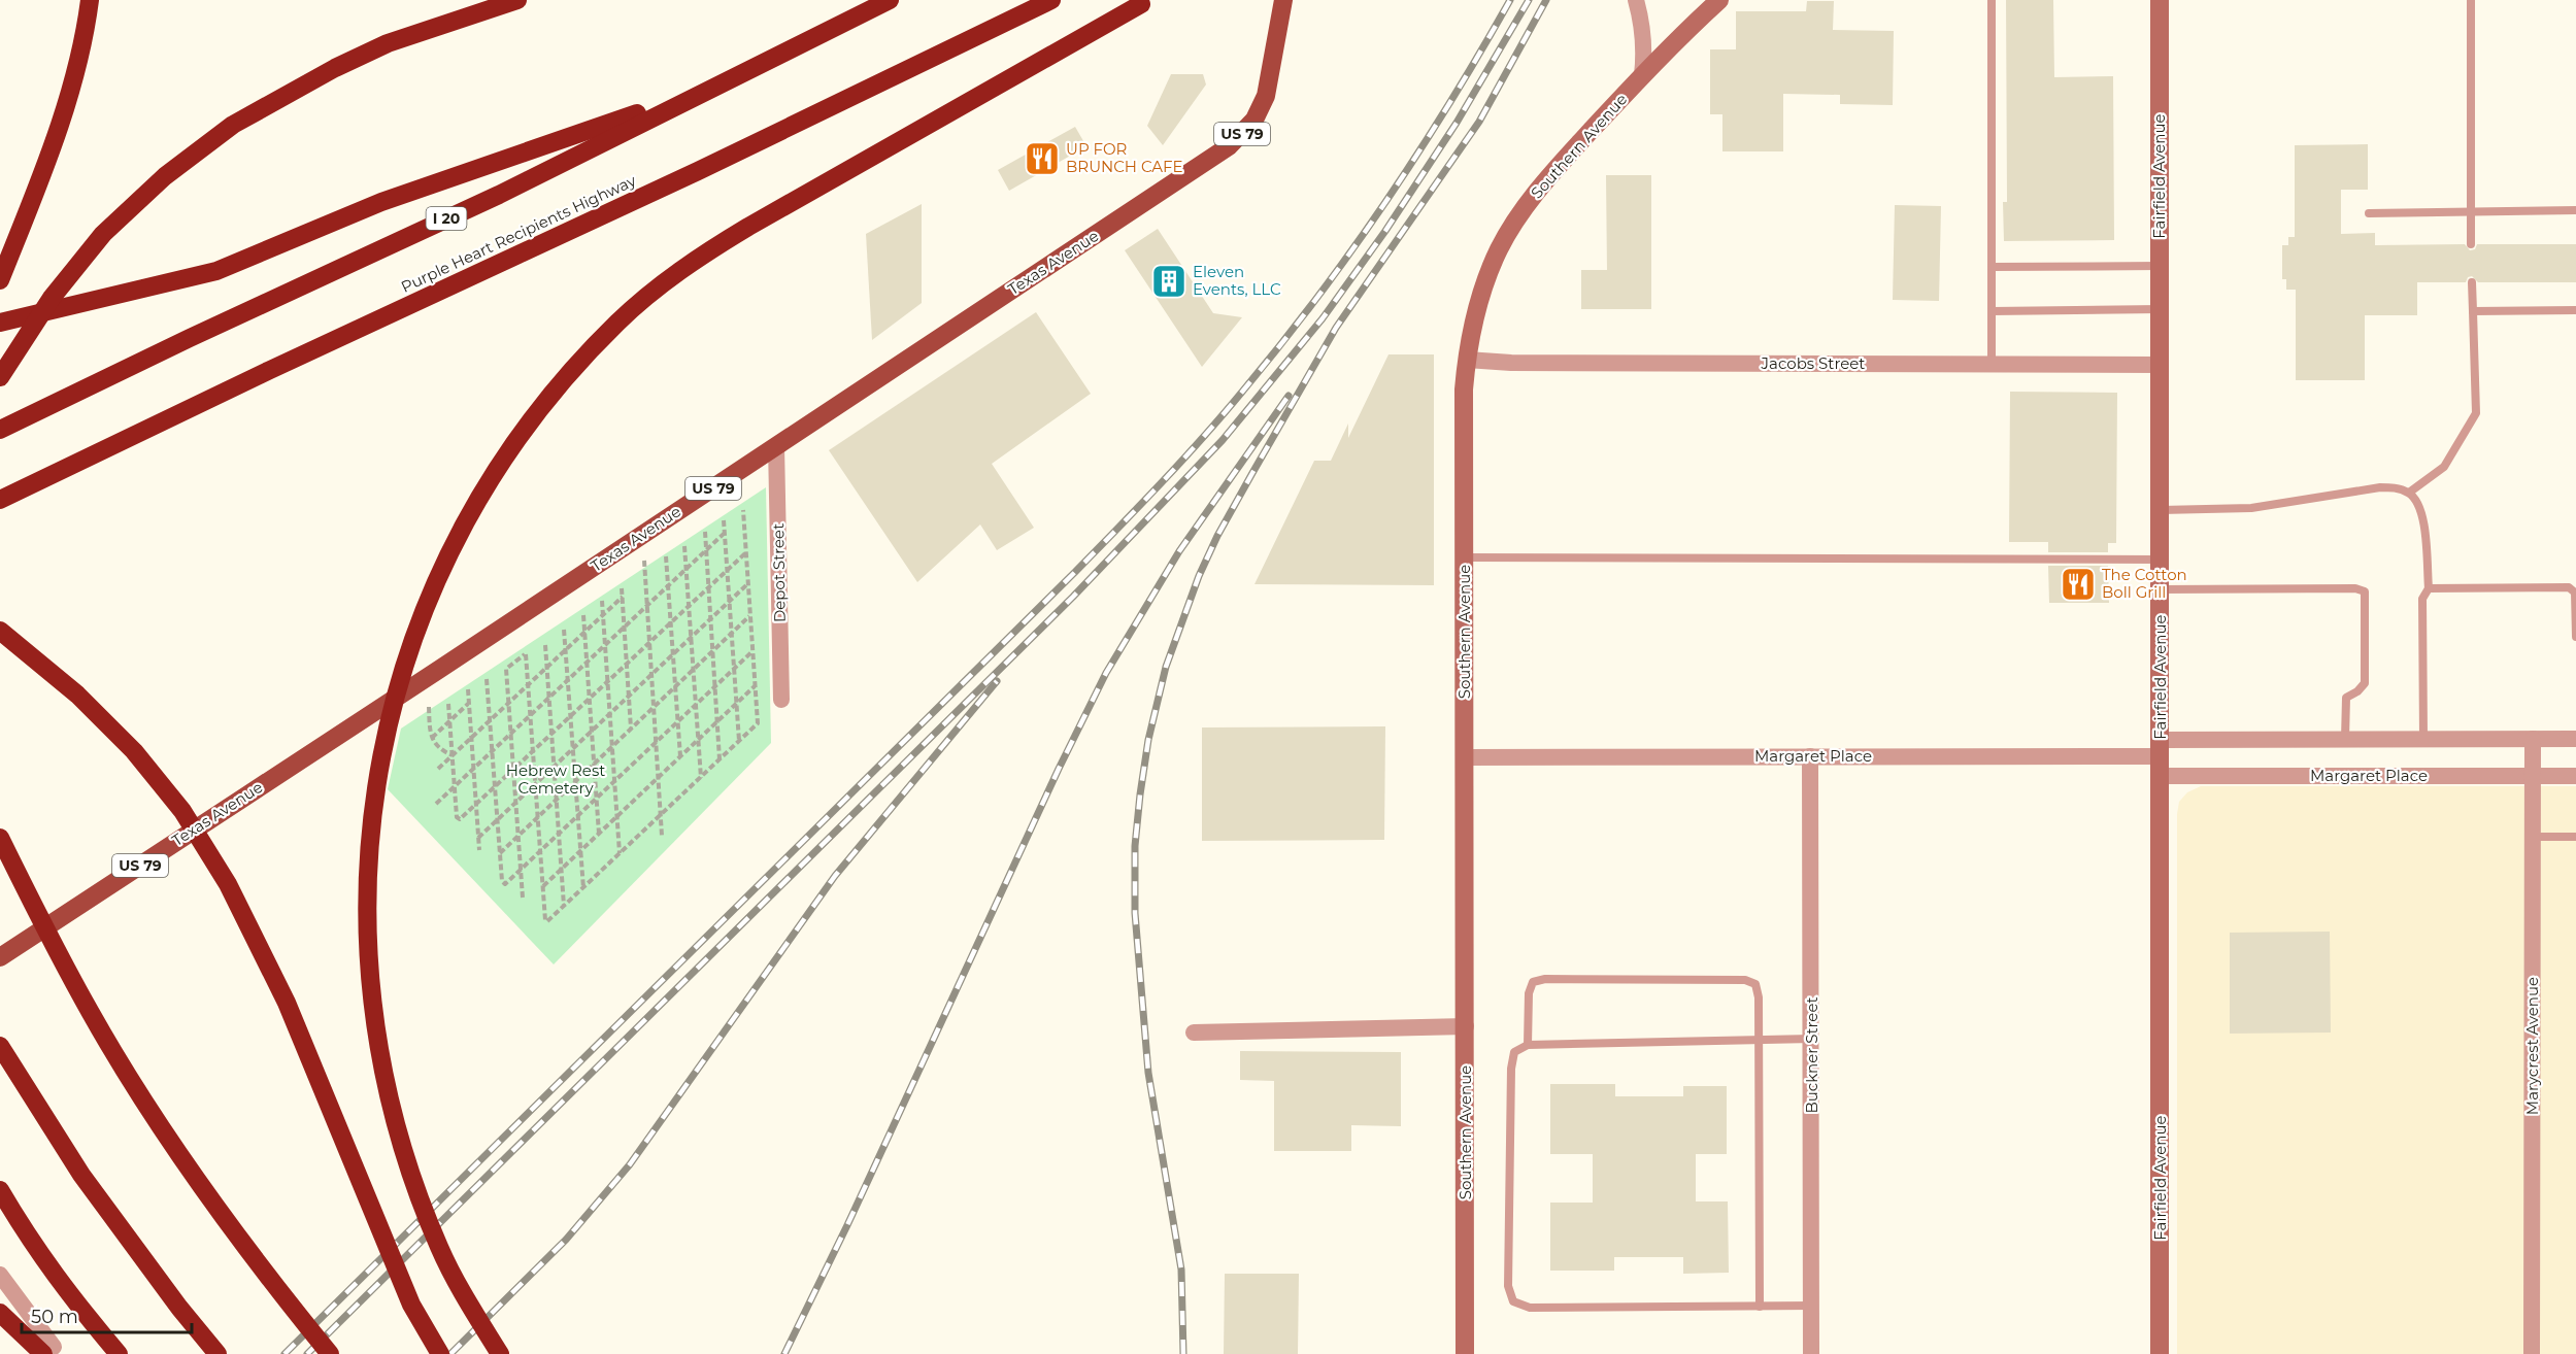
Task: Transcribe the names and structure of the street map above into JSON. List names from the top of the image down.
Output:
{
  "streets": {
    "highway": ["I 20", "Purple Heart Recipients Highway"],
    "main road": ["US 79", "Texas Avenue"],
    "street": [
      "Southern Avenue",
      "Fairfield Avenue",
      "Jacobs Street",
      "Depot Street",
      "Margaret Place",
      "Marycrest Avenue",
      "Buckner Street"
    ]
  },
  "crossings": [
    ["Southern Avenue", "Jacobs Street"],
    ["Southern Avenue", "Margaret Place"],
    ["Fairfield Avenue", "Jacobs Street"],
    ["Fairfield Avenue", "Margaret Place"],
    ["Texas Avenue", "Depot Street"],
    ["Margaret Place", "Marycrest Avenue"],
    ["Margaret Place", "Buckner Street"]
  ],
  "parks": ["Hebrew Rest Cemetery"],
  "places": {
    "restaurant": ["UP FOR BRUNCH CAFE", "The Cotton Boll Grill"],
    "building": ["Eleven Events, LLC"]
  },
  "scale_bar": "50 m"
}
